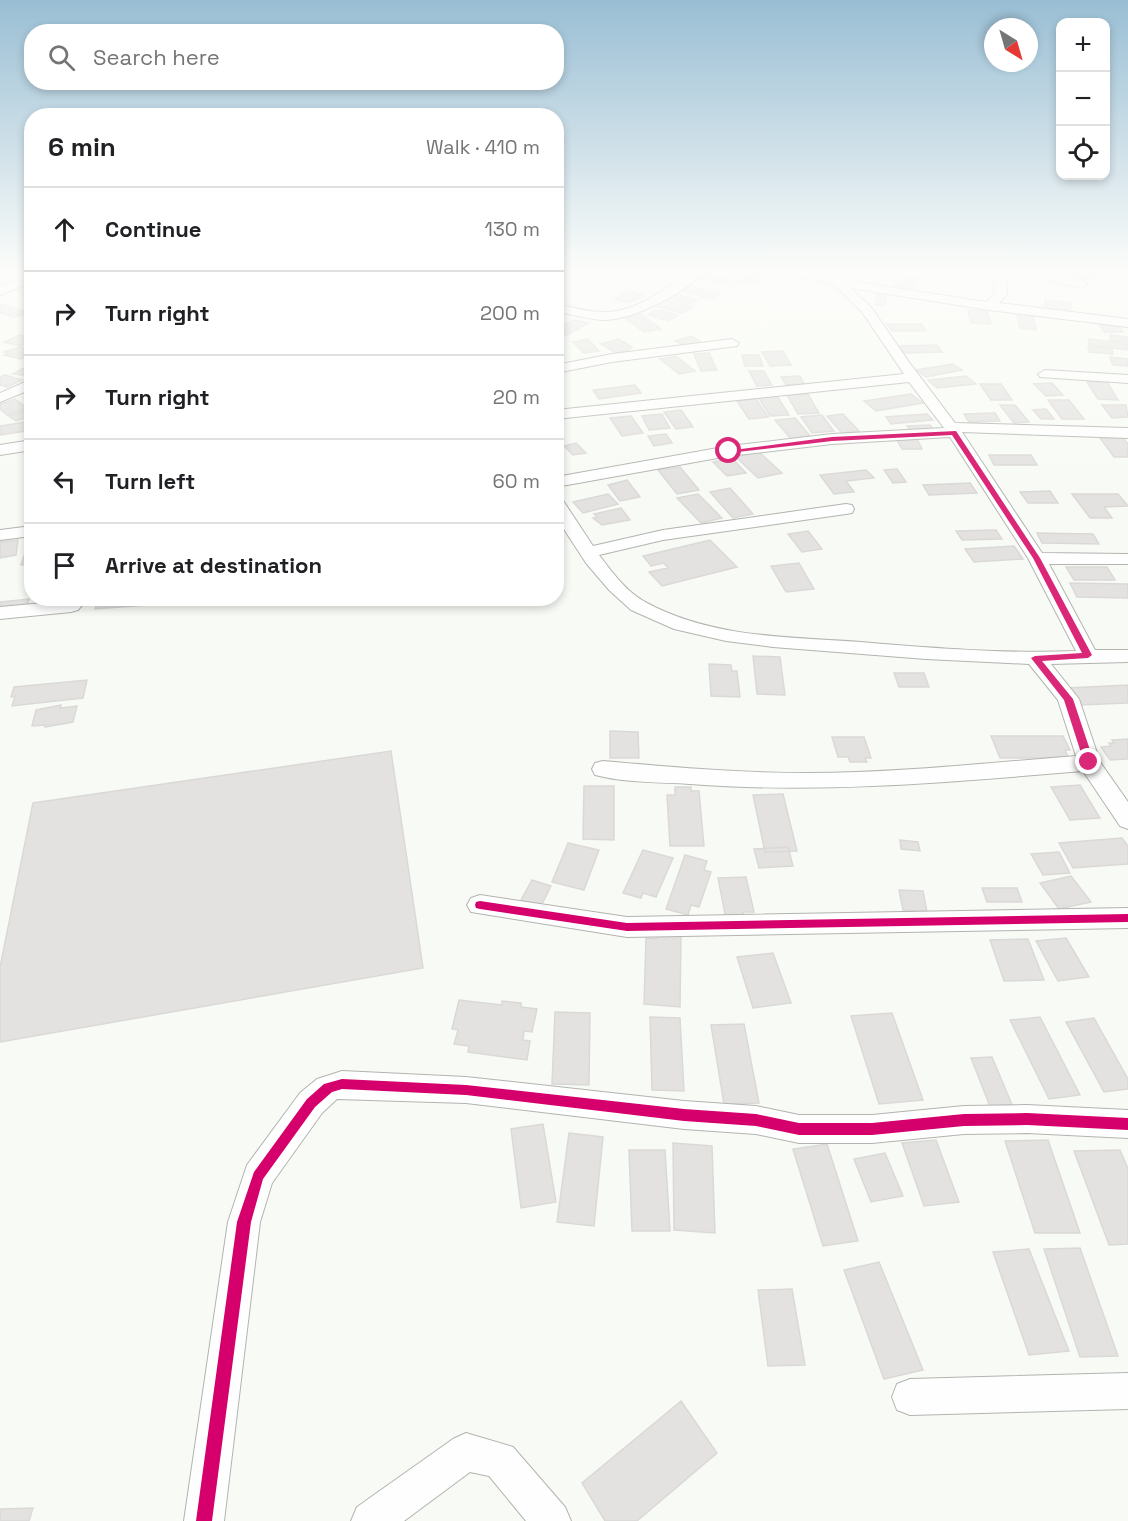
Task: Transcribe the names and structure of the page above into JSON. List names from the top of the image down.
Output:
{
  "north": "bottom right",
  "page": {
    "map_buttons": ["+", "−"],
    "search": "Search here",
    "heading": ["6 min", "Walk · 410 m"],
    "list": [
      ["Continue", "130 m"],
      ["Turn right", "200 m"],
      ["Turn right", "20 m"],
      ["Turn left", "60 m"],
      "Arrive at destination"
    ]
  }
}
